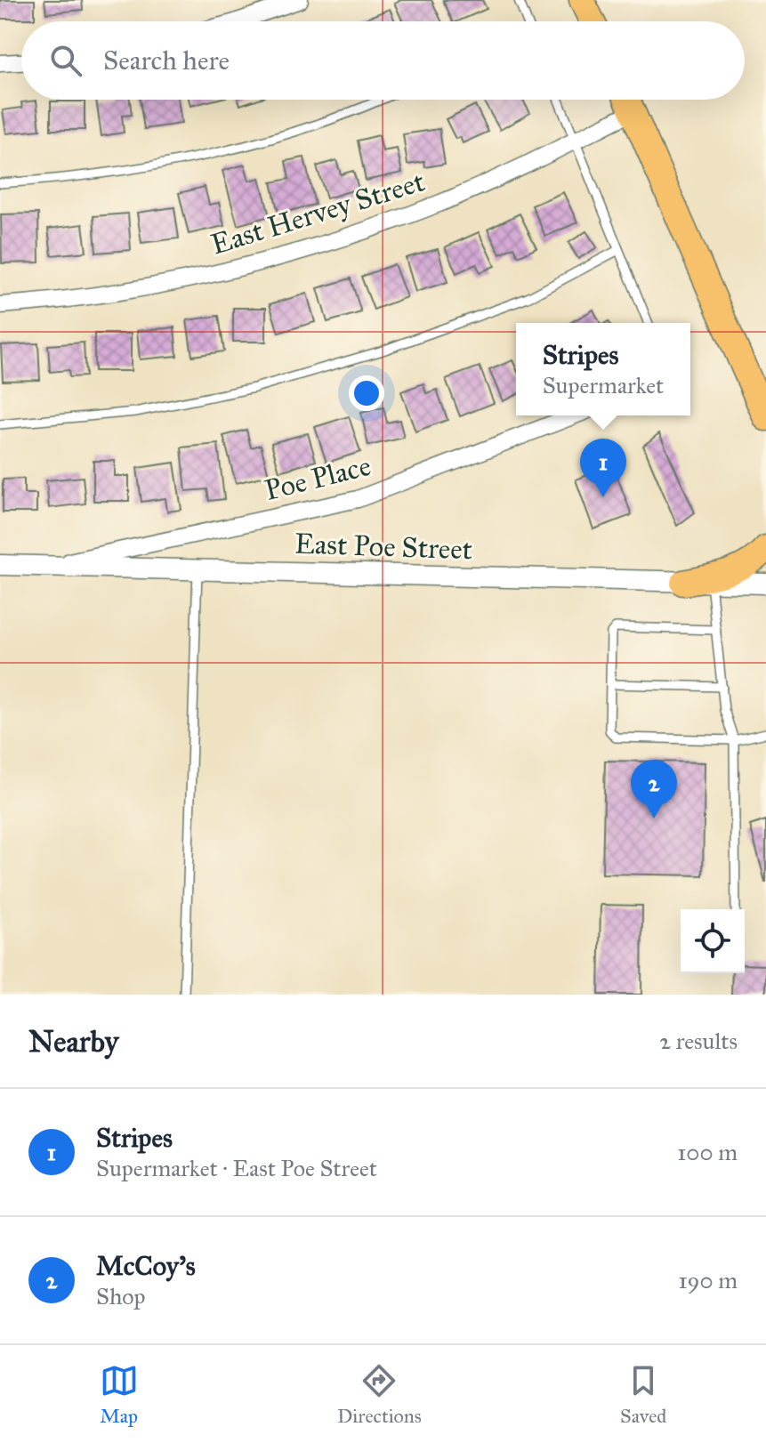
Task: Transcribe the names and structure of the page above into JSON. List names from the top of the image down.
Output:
{
  "streets": {
    "street": ["East Hervey Street", "Poe Place", "East Poe Street"]
  },
  "crossings": [
    ["Poe Place", "East Poe Street"]
  ],
  "page": {
    "search": "Search here",
    "popup": ["Stripes", "Supermarket"],
    "pins": ["1", "2"],
    "heading": ["Nearby", "2 results"],
    "list": [
      {
        "mark": "1",
        "name": "Stripes",
        "note": "Supermarket · East Poe Street",
        "value": "100 m"
      },
      {
        "mark": "2",
        "name": "McCoy's",
        "note": "Shop",
        "value": "190 m"
      }
    ],
    "nav": ["Map", "Directions", "Saved"]
  }
}
